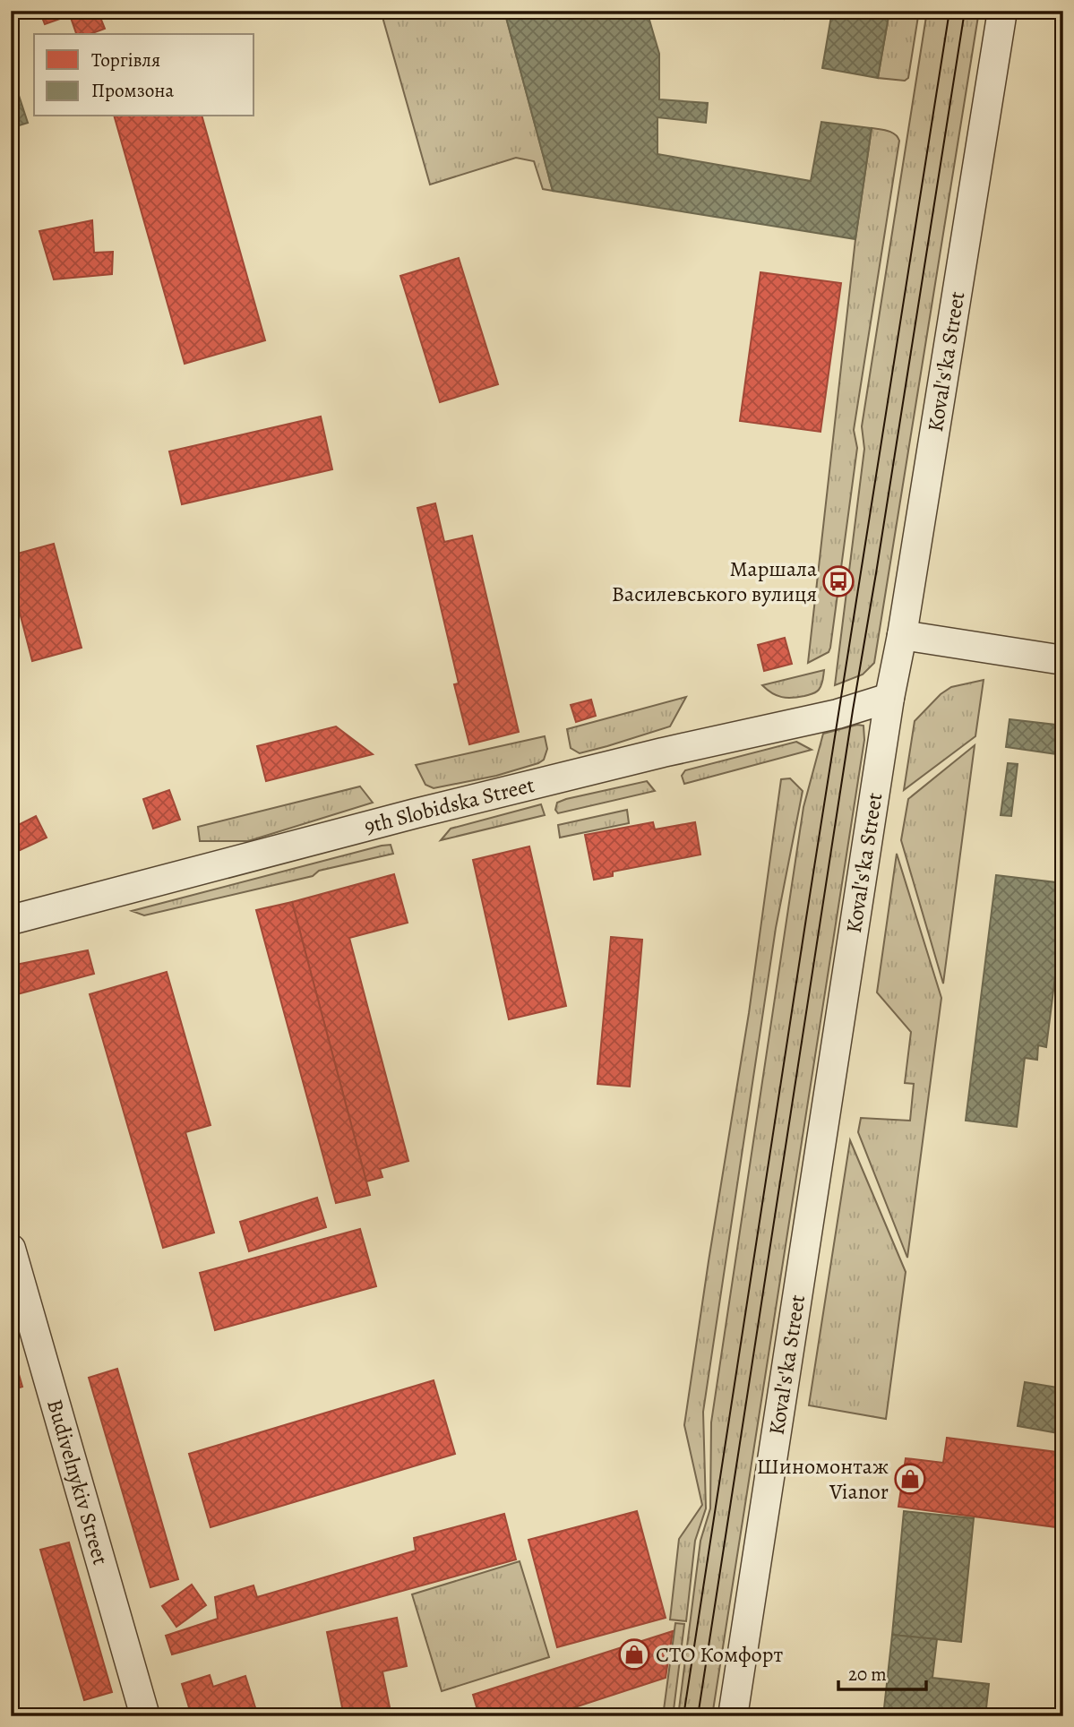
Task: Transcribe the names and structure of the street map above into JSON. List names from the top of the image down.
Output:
{
  "streets": {
    "street": ["Koval's'ka Street", "9th Slobidska Street", "Budivelnykiv Street"]
  },
  "crossings": [
    ["Koval's'ka Street", "9th Slobidska Street"]
  ],
  "places": {
    "bus stop": ["Маршала Василевського вулиця"],
    "shop": ["Шиномонтаж Vianor", "СТО Комфорт"]
  },
  "legend": ["Торгівля", "Промзона"],
  "scale_bar": "20 m"
}
